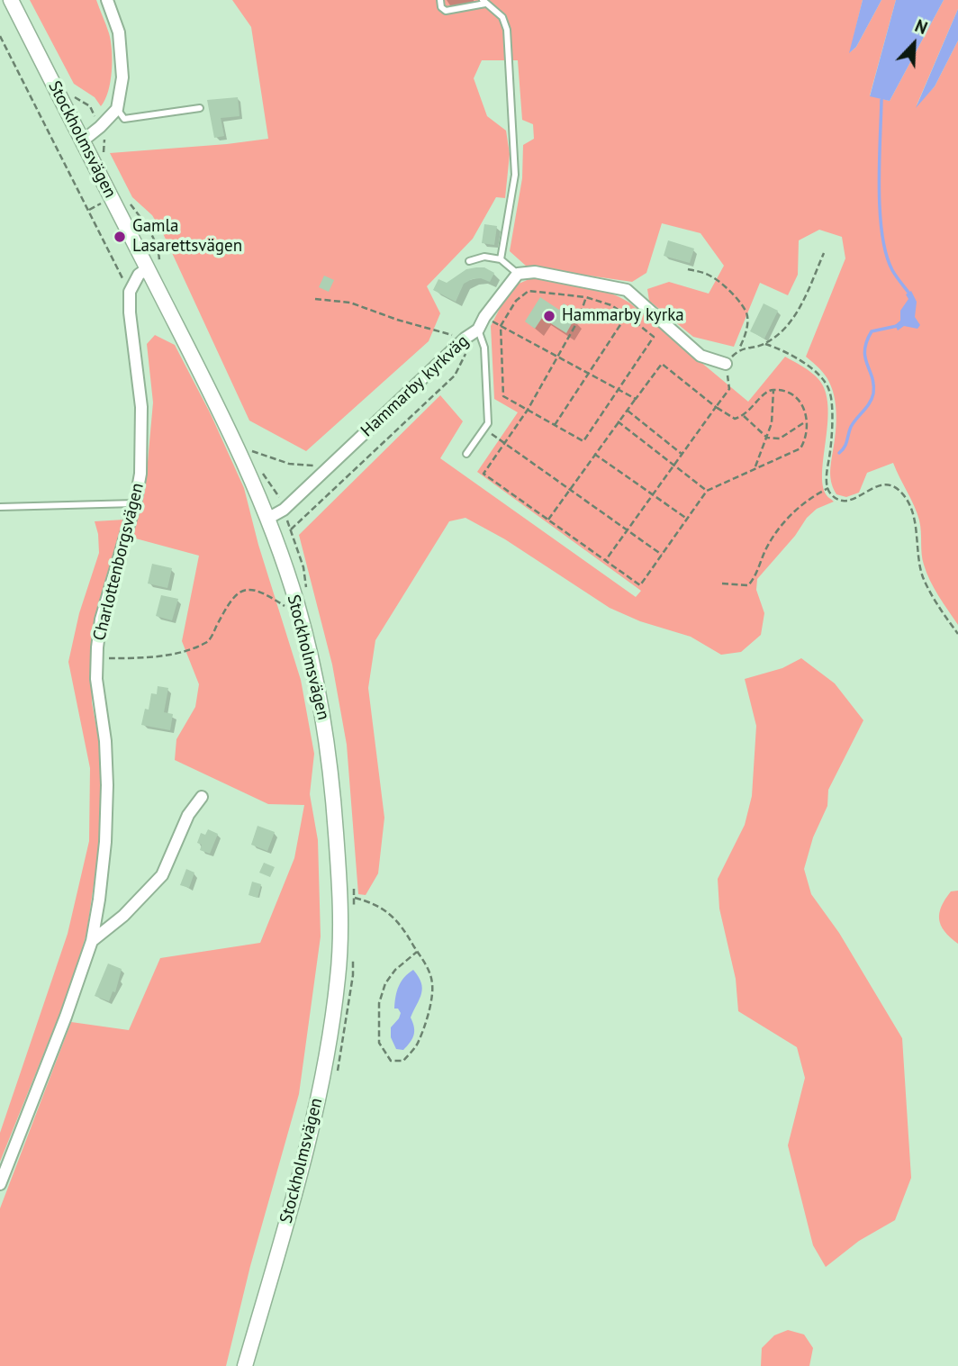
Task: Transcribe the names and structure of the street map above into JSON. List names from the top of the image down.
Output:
{
  "streets": {
    "street": ["Stockholmsvägen", "Hammarby kyrkväg", "Charlottenborgsvägen"]
  },
  "crossings": [
    ["Stockholmsvägen", "Hammarby kyrkväg"]
  ],
  "places": ["Gamla Lasarettsvägen", "Hammarby kyrka"],
  "north": "top right"
}
